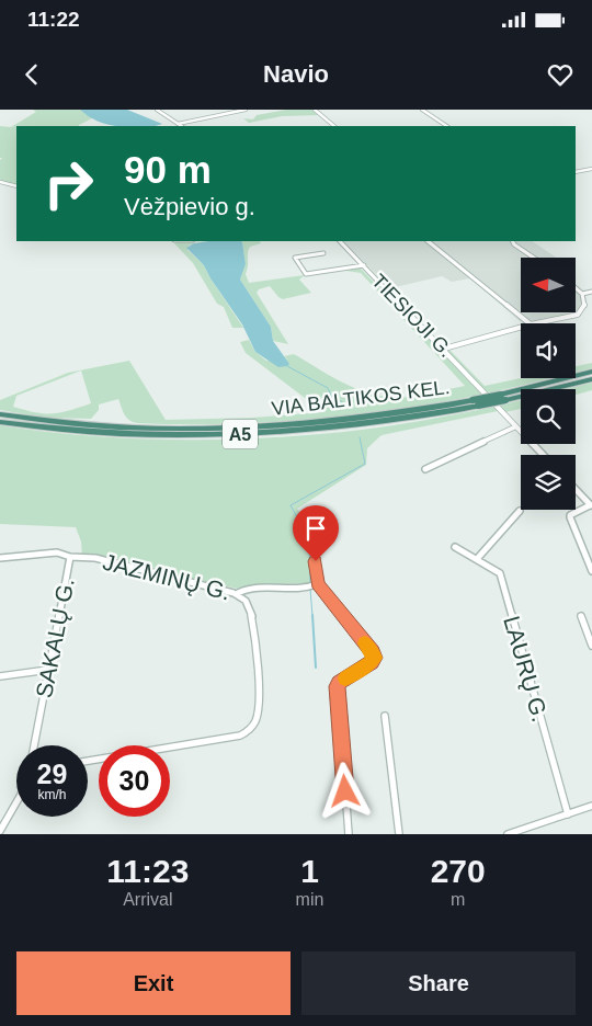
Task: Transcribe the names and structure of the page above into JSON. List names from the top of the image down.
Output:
{
  "streets": {
    "highway": ["VIA BALTIKOS KEL.", "A5"],
    "street": [
      "TIESIOJI G.",
      "JAZMINŲ G.",
      "SAKALŲ G.",
      "LAURŲ G."
    ]
  },
  "crossings": [
    ["JAZMINŲ G.", "SAKALŲ G."]
  ],
  "north": "left",
  "page": {
    "status": "11:22",
    "header": "Navio",
    "turn": ["90 m", "Vėžpievio g."],
    "speed": "29 km/h",
    "limit": "30",
    "eta": [
      "11:23",
      "Arrival",
      "1",
      "min",
      "270",
      "m"
    ],
    "buttons": ["Exit", "Share"]
  }
}
